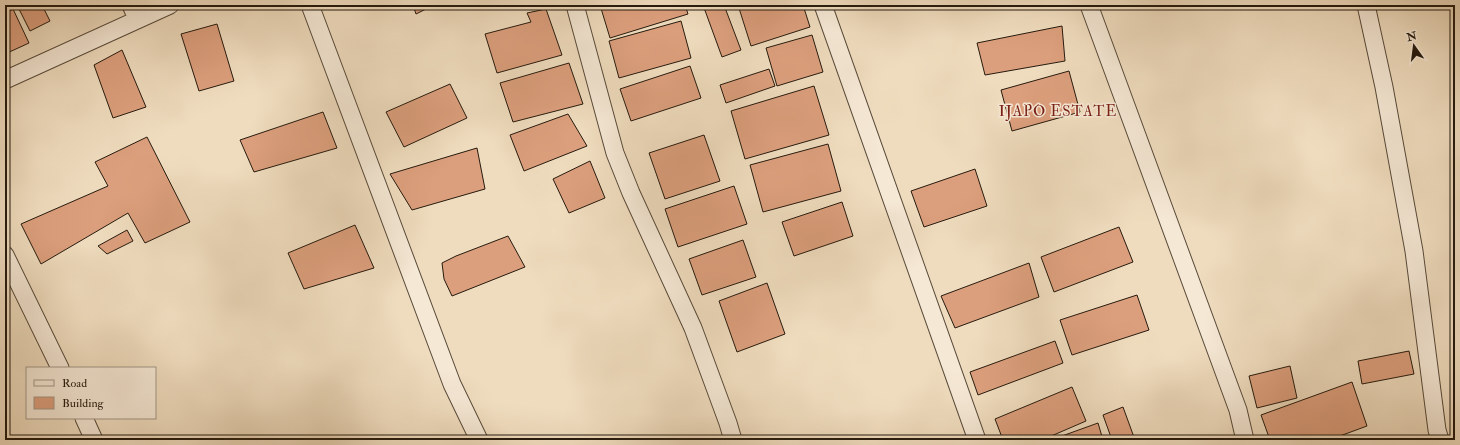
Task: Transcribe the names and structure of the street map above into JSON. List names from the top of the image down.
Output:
{
  "districts": ["IJAPO ESTATE"],
  "legend": ["Road", "Building"],
  "north": "top"
}
